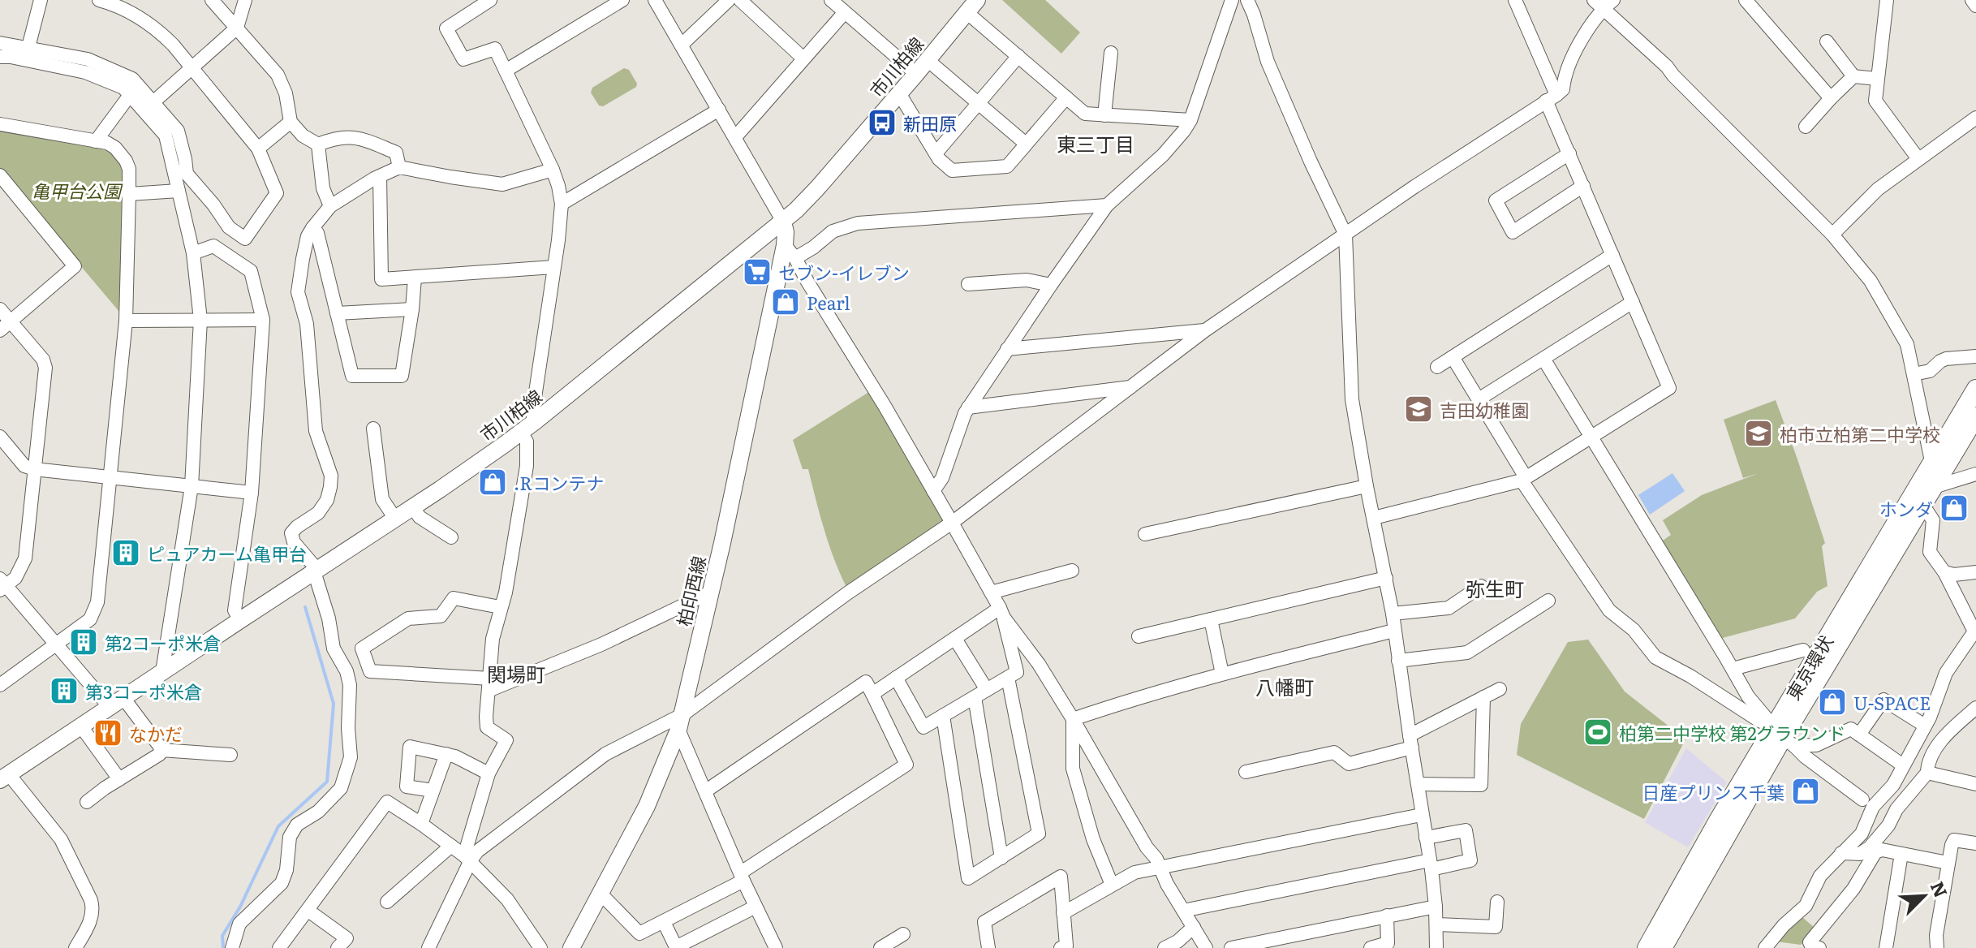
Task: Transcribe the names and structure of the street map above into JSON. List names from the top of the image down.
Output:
{
  "streets": {
    "highway": ["東京環状"],
    "main road": ["市川柏線", "柏印西線"]
  },
  "crossings": [
    ["市川柏線", "柏印西線"]
  ],
  "districts": [
    "東三丁目",
    "弥生町",
    "関場町",
    "八幡町"
  ],
  "parks": ["亀甲台公園"],
  "places": {
    "bus stop": ["新田原"],
    "supermarket": ["セブン-イレブン"],
    "shop": [
      "Pearl",
      ".Rコンテナ",
      "ホンダ",
      "U-SPACE",
      "日産プリンス千葉"
    ],
    "school or university": ["吉田幼稚園", "柏市立柏第二中学校"],
    "building": ["ピュアカーム亀甲台", "第2コーポ米倉", "第3コーポ米倉"],
    "sports": ["柏第二中学校 第2グラウンド"],
    "restaurant": ["なかだ"]
  },
  "north": "top right"
}
